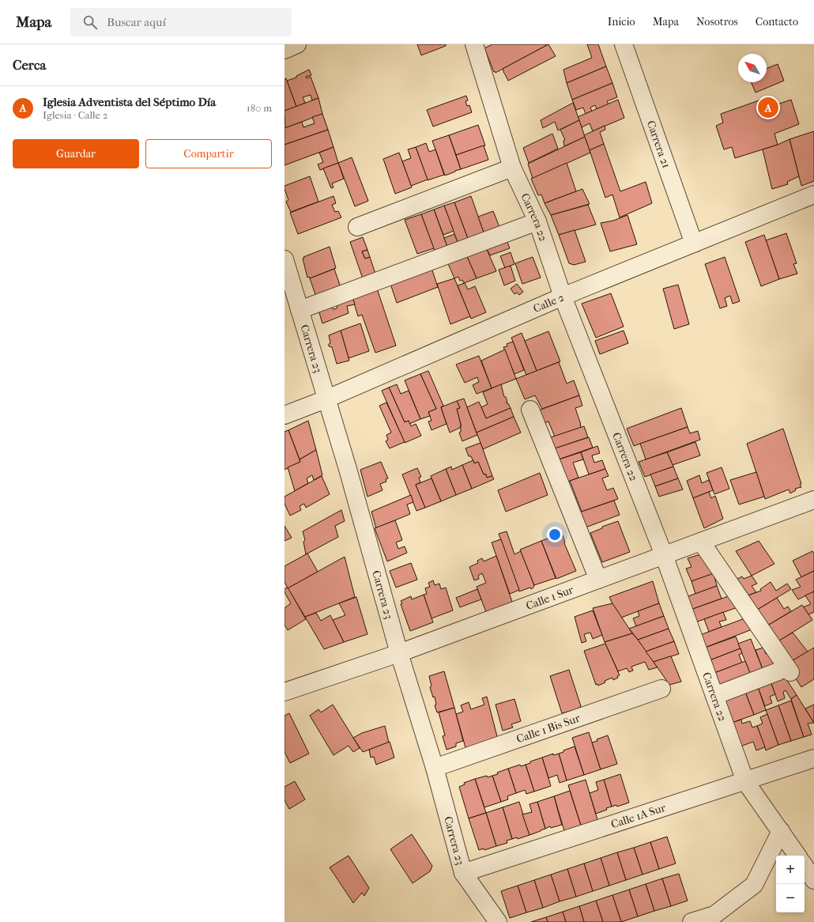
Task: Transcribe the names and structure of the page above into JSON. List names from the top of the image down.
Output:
{
  "streets": {
    "street": [
      "Carrera 21",
      "Carrera 22",
      "Calle 2",
      "Carrera 23",
      "Calle 1 Sur",
      "Calle 1 Bis Sur",
      "Calle 1A Sur"
    ]
  },
  "crossings": [
    ["Carrera 21", "Calle 2"],
    ["Carrera 22", "Calle 2"],
    ["Carrera 22", "Calle 1 Sur"],
    ["Carrera 22", "Calle 1A Sur"],
    ["Calle 2", "Carrera 23"],
    ["Carrera 23", "Calle 1 Sur"],
    ["Carrera 23", "Calle 1 Bis Sur"],
    ["Carrera 23", "Calle 1A Sur"]
  ],
  "north": "top left",
  "page": {
    "header": "Mapa",
    "search": "Buscar aquí",
    "nav": [
      "Inicio",
      "Mapa",
      "Nosotros",
      "Contacto"
    ],
    "heading": "Cerca",
    "list": [
      {
        "mark": "A",
        "name": "Iglesia Adventista del Séptimo Día",
        "note": "Iglesia · Calle 2",
        "value": "180 m"
      }
    ],
    "pins": "A",
    "buttons": ["Guardar", "Compartir"],
    "map_buttons": ["+", "−"]
  }
}
